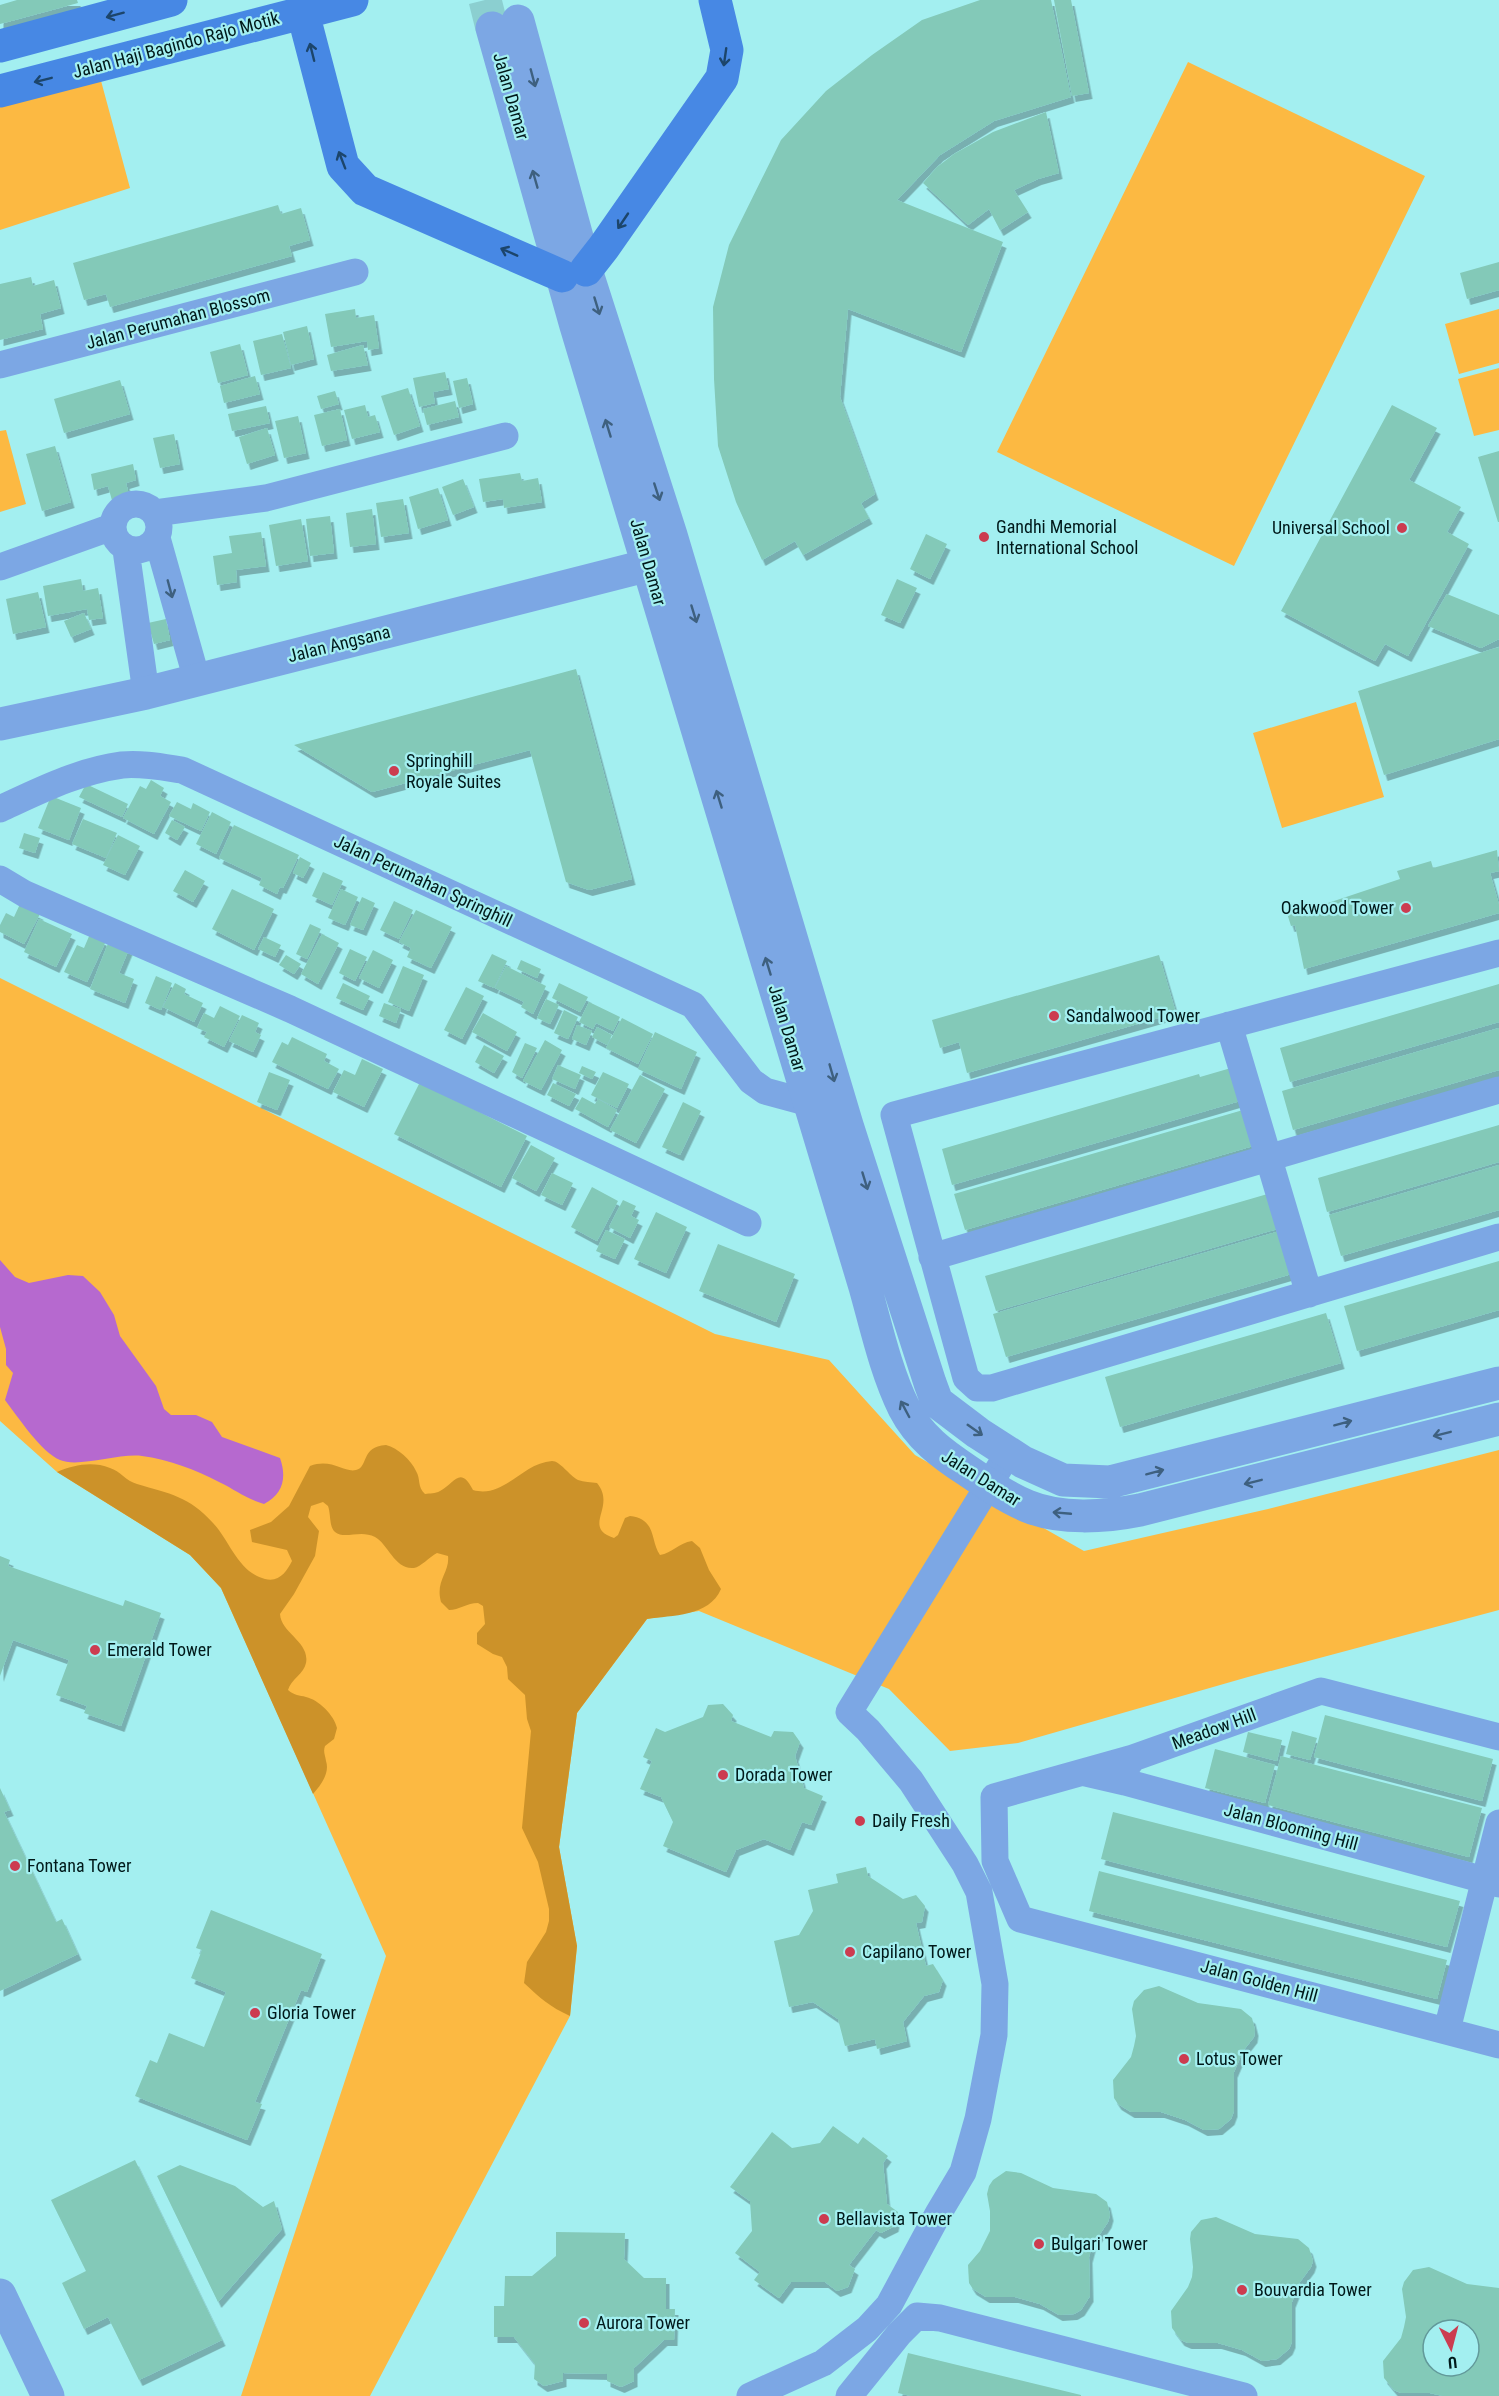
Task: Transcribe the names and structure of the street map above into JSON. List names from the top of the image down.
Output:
{
  "streets": {
    "main road": ["Jalan Haji Bagindo Rajo Motik"],
    "street": [
      "Jalan Damar",
      "Jalan Perumahan Blossom",
      "Jalan Angsana",
      "Jalan Perumahan Springhill",
      "Meadow Hill",
      "Jalan Blooming Hill",
      "Jalan Golden Hill"
    ]
  },
  "crossings": [
    ["Jalan Damar", "Jalan Angsana"],
    ["Jalan Damar", "Jalan Perumahan Springhill"],
    ["Meadow Hill", "Jalan Blooming Hill"],
    ["Jalan Blooming Hill", "Jalan Golden Hill"]
  ],
  "places": [
    "Universal School",
    "Gandhi Memorial International School",
    "Springhill Royale Suites",
    "Oakwood Tower",
    "Sandalwood Tower",
    "Emerald Tower",
    "Dorada Tower",
    "Daily Fresh",
    "Fontana Tower",
    "Capilano Tower",
    "Gloria Tower",
    "Lotus Tower",
    "Bellavista Tower",
    "Bulgari Tower",
    "Bouvardia Tower",
    "Aurora Tower"
  ],
  "north": "bottom"
}
